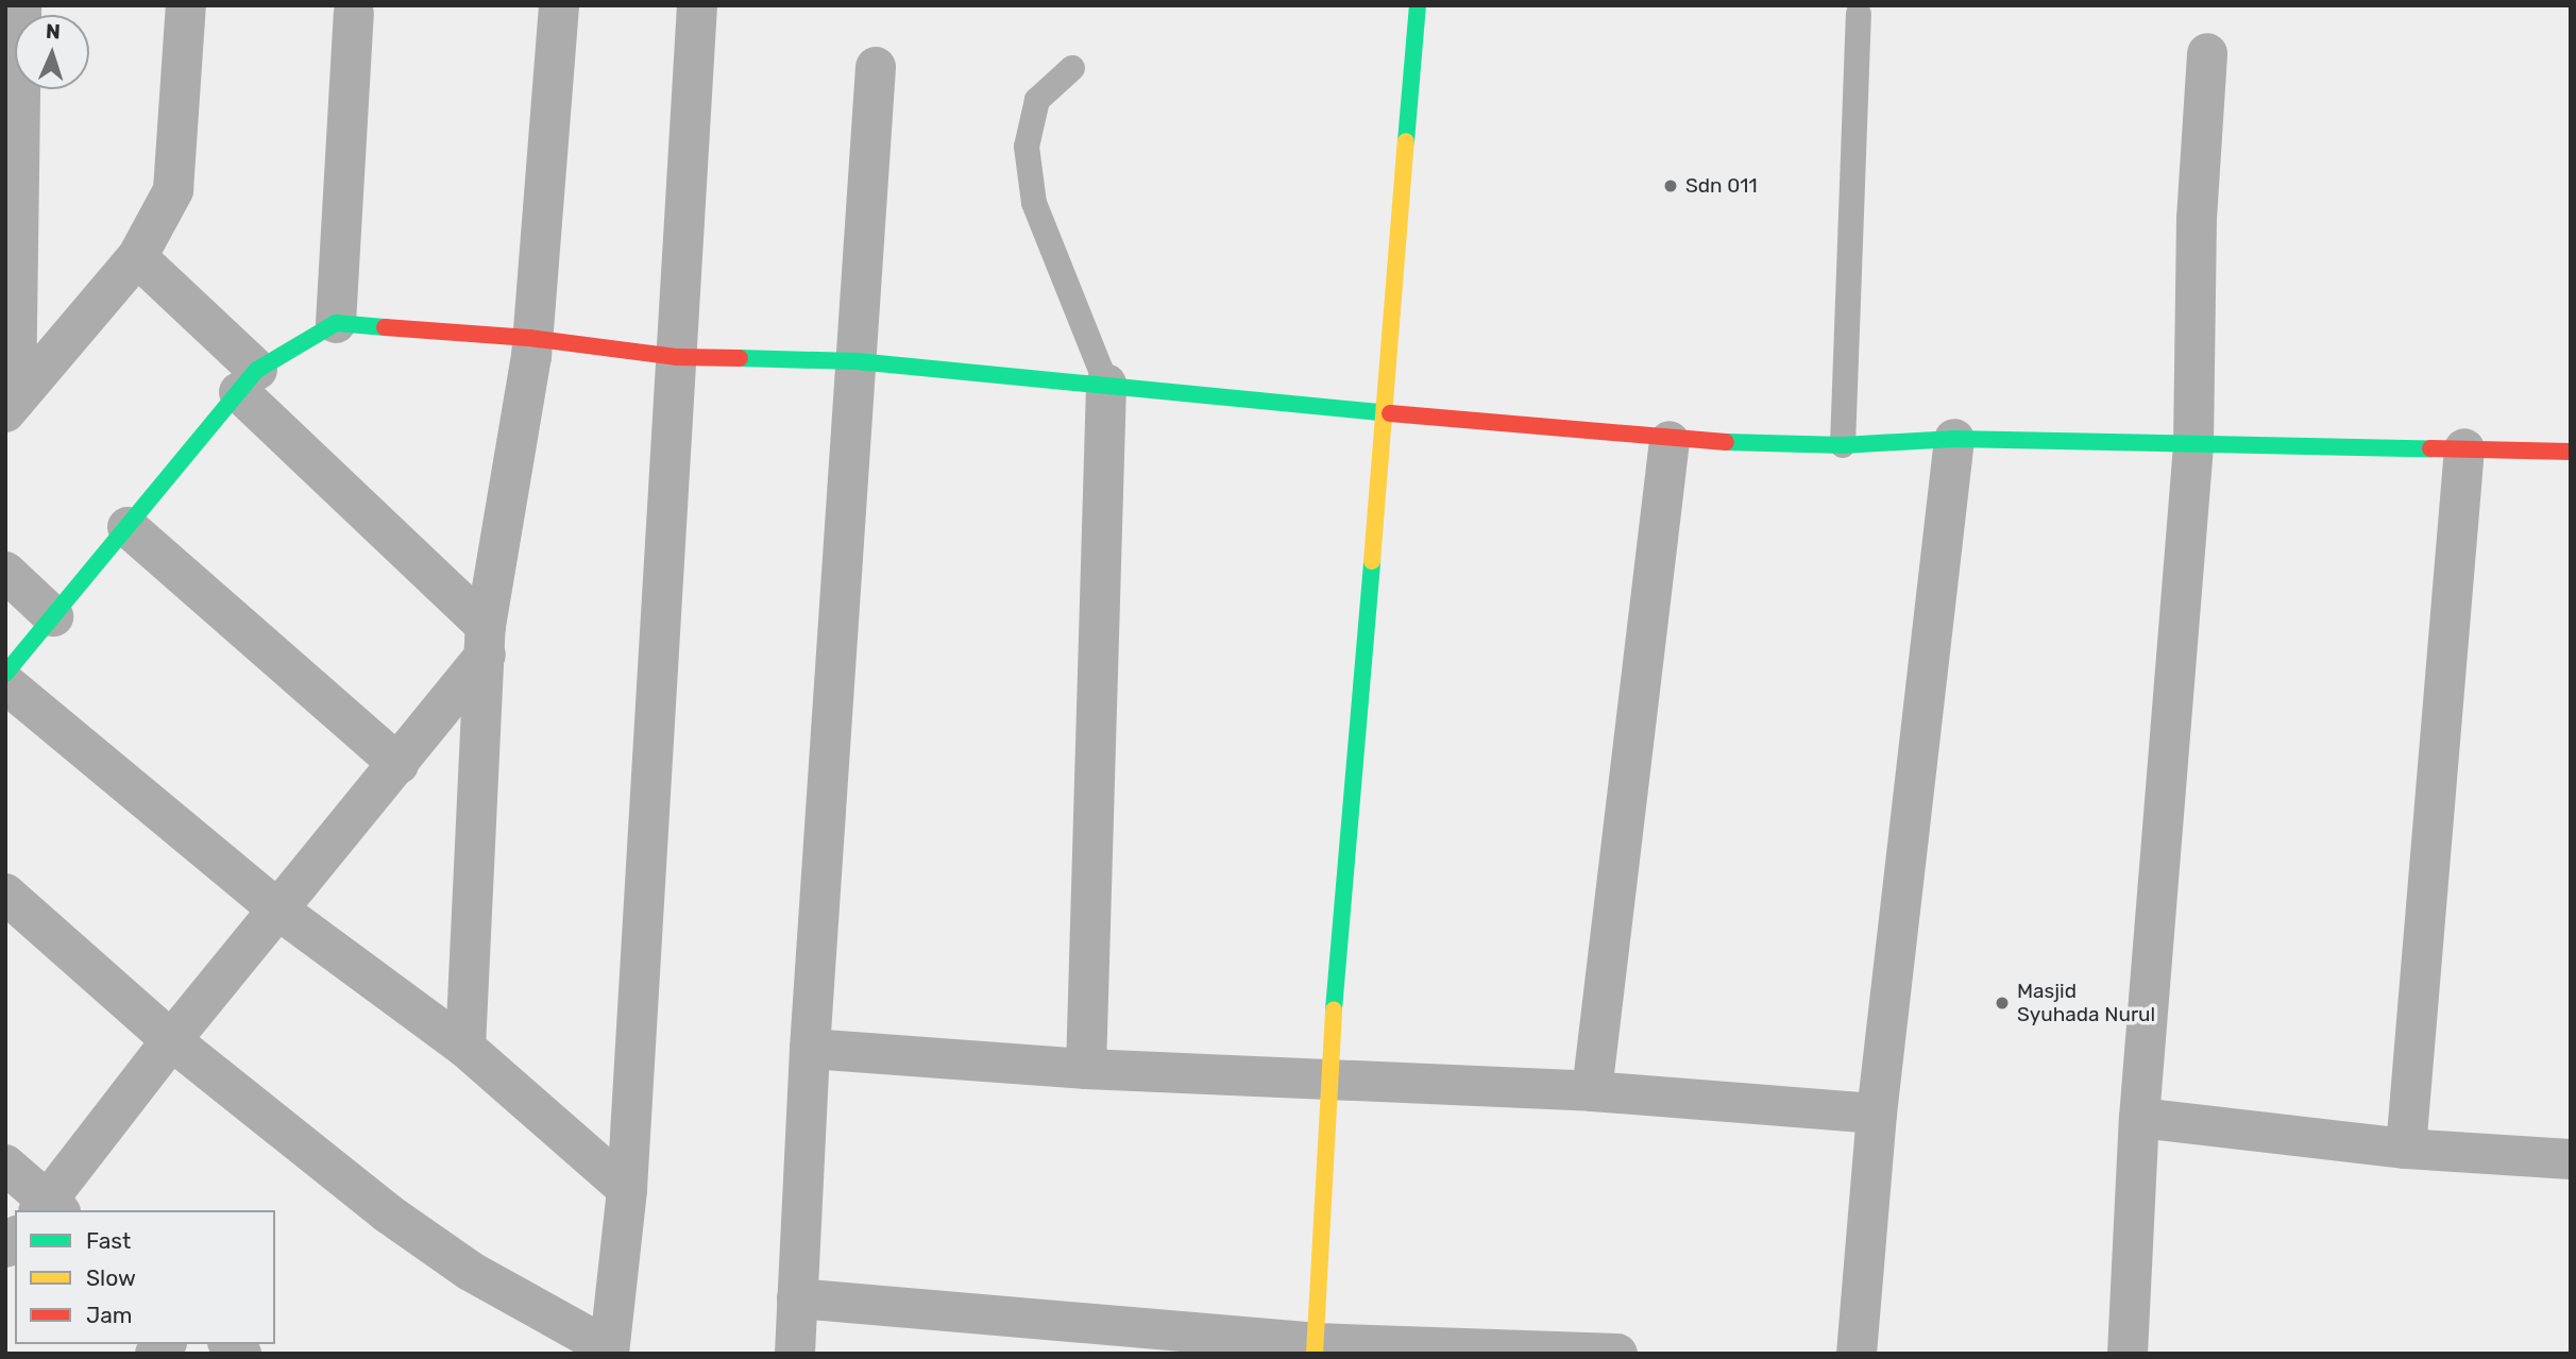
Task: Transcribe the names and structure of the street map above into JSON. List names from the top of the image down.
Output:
{
  "places": ["Sdn 011", "Masjid Syuhada Nurul"],
  "legend": ["Fast", "Slow", "Jam"],
  "north": "top"
}
